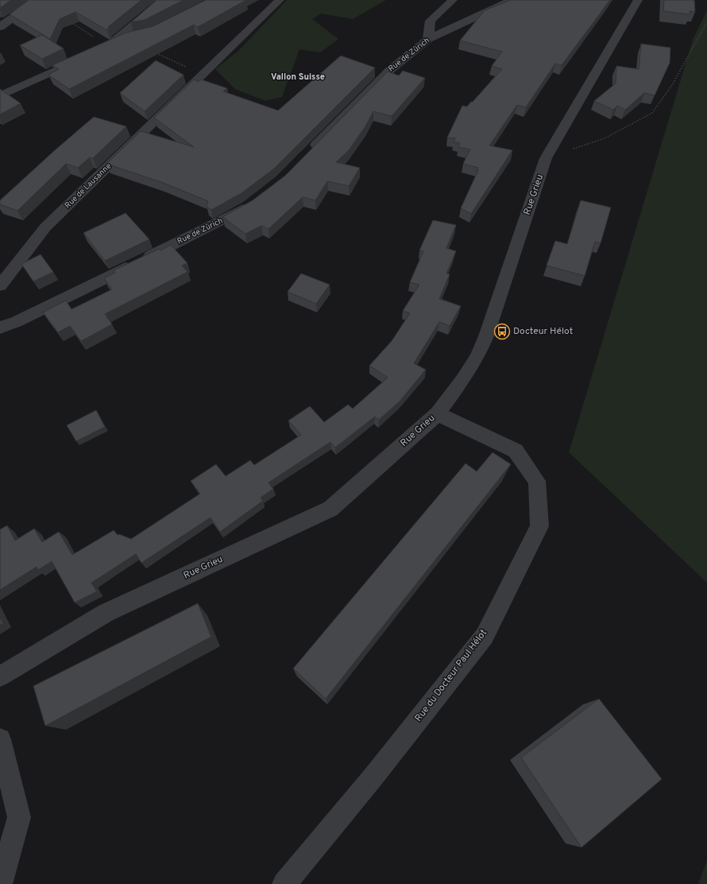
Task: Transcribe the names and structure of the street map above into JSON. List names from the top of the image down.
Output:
{
  "streets": {
    "street": [
      "Rue de Zürich",
      "Rue de Lausanne",
      "Rue Grieu",
      "Rue du Docteur Paul Hélot"
    ]
  },
  "crossings": [
    ["Rue Grieu", "Rue du Docteur Paul Hélot"]
  ],
  "districts": ["Vallon Suisse"],
  "places": {
    "bus stop": ["Docteur Hélot"]
  }
}
